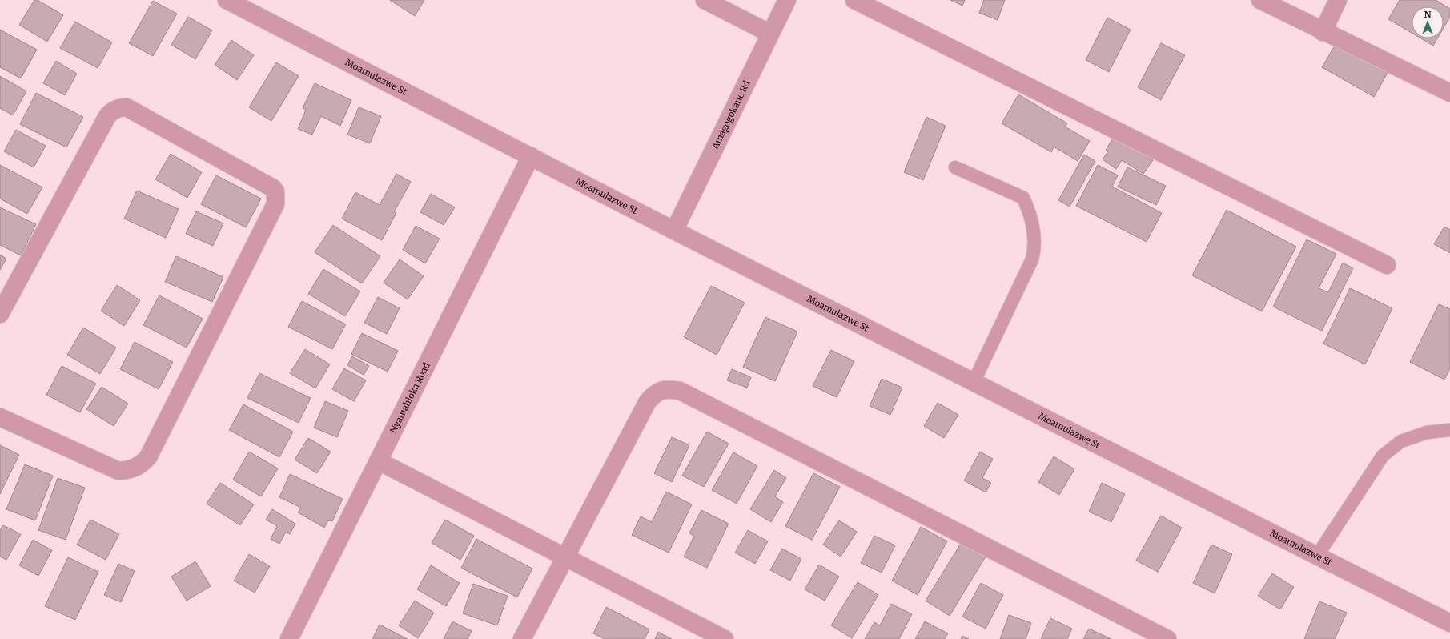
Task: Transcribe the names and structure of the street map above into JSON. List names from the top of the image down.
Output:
{
  "streets": {
    "street": ["Moamulazwe St", "Amagogokane Rd", "Nyamahloka Road"]
  },
  "crossings": [
    ["Moamulazwe St", "Amagogokane Rd"],
    ["Moamulazwe St", "Nyamahloka Road"]
  ],
  "north": "top"
}
